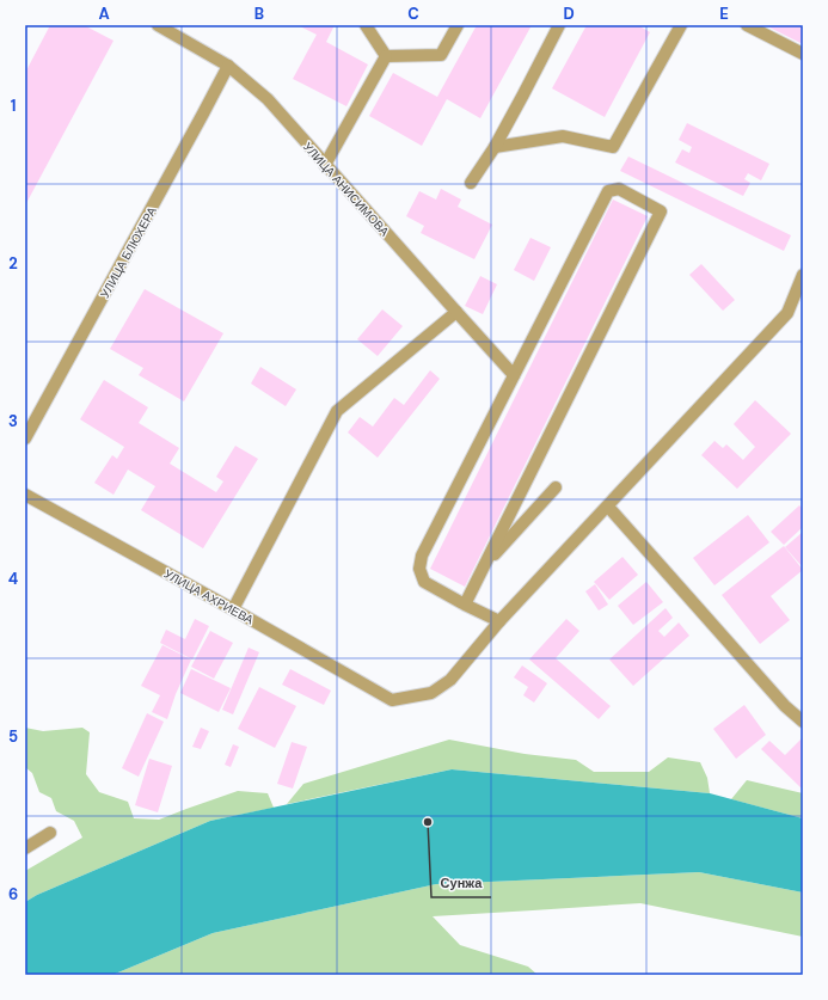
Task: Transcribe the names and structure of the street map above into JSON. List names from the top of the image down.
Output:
{
  "streets": {
    "street": ["УЛИЦА АНИСИМОВА", "УЛИЦА БЛЮХЕРА", "УЛИЦА АХРИЕВА"]
  },
  "crossings": [
    ["УЛИЦА АНИСИМОВА", "УЛИЦА БЛЮХЕРА"]
  ],
  "places": ["Сунжа"],
  "grid": {
    "columns": [
      "A",
      "B",
      "C",
      "D",
      "E"
    ],
    "rows": [
      "1",
      "2",
      "3",
      "4",
      "5",
      "6"
    ]
  }
}
